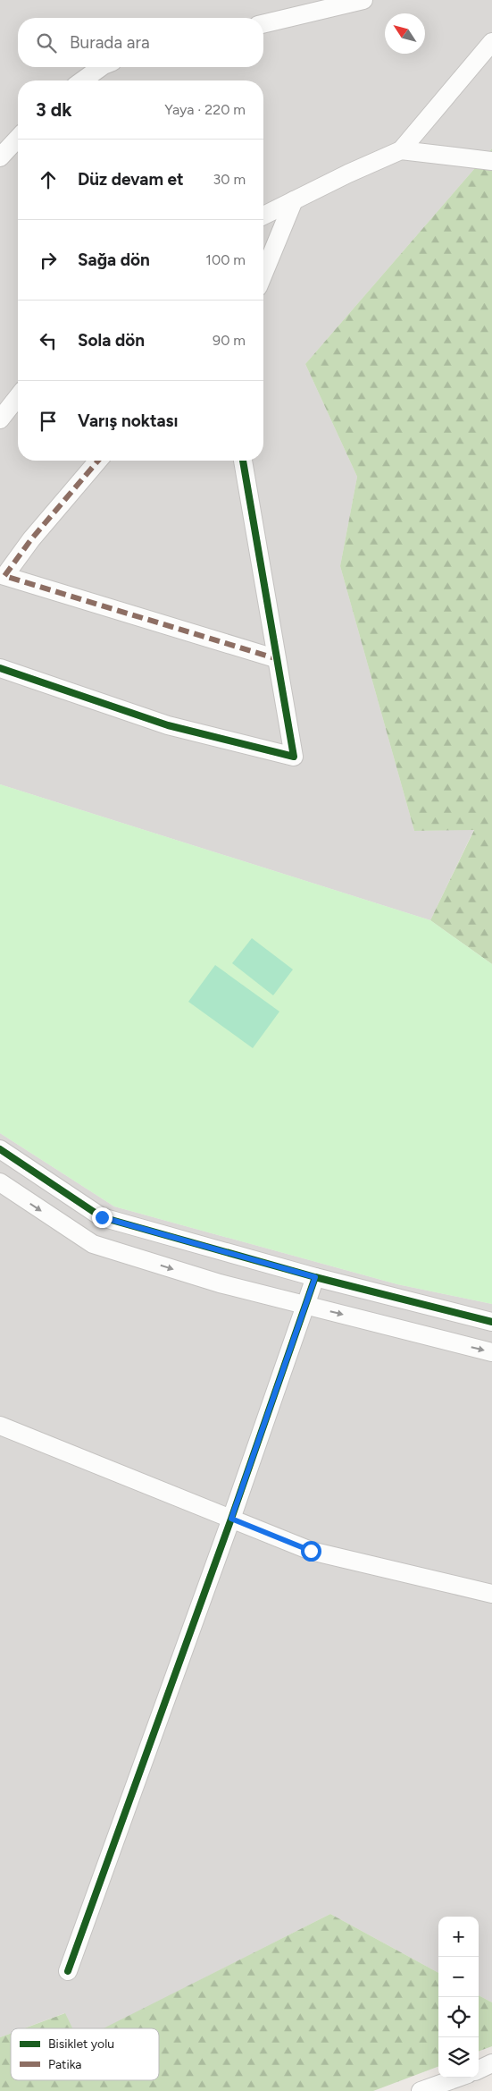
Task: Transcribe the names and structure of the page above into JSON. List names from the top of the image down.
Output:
{
  "legend": ["Bisiklet yolu", "Patika"],
  "north": "top left",
  "page": {
    "search": "Burada ara",
    "heading": ["3 dk", "Yaya · 220 m"],
    "list": [
      ["Düz devam et", "30 m"],
      ["Sağa dön", "100 m"],
      ["Sola dön", "90 m"],
      "Varış noktası"
    ],
    "map_buttons": ["+", "−"]
  }
}
